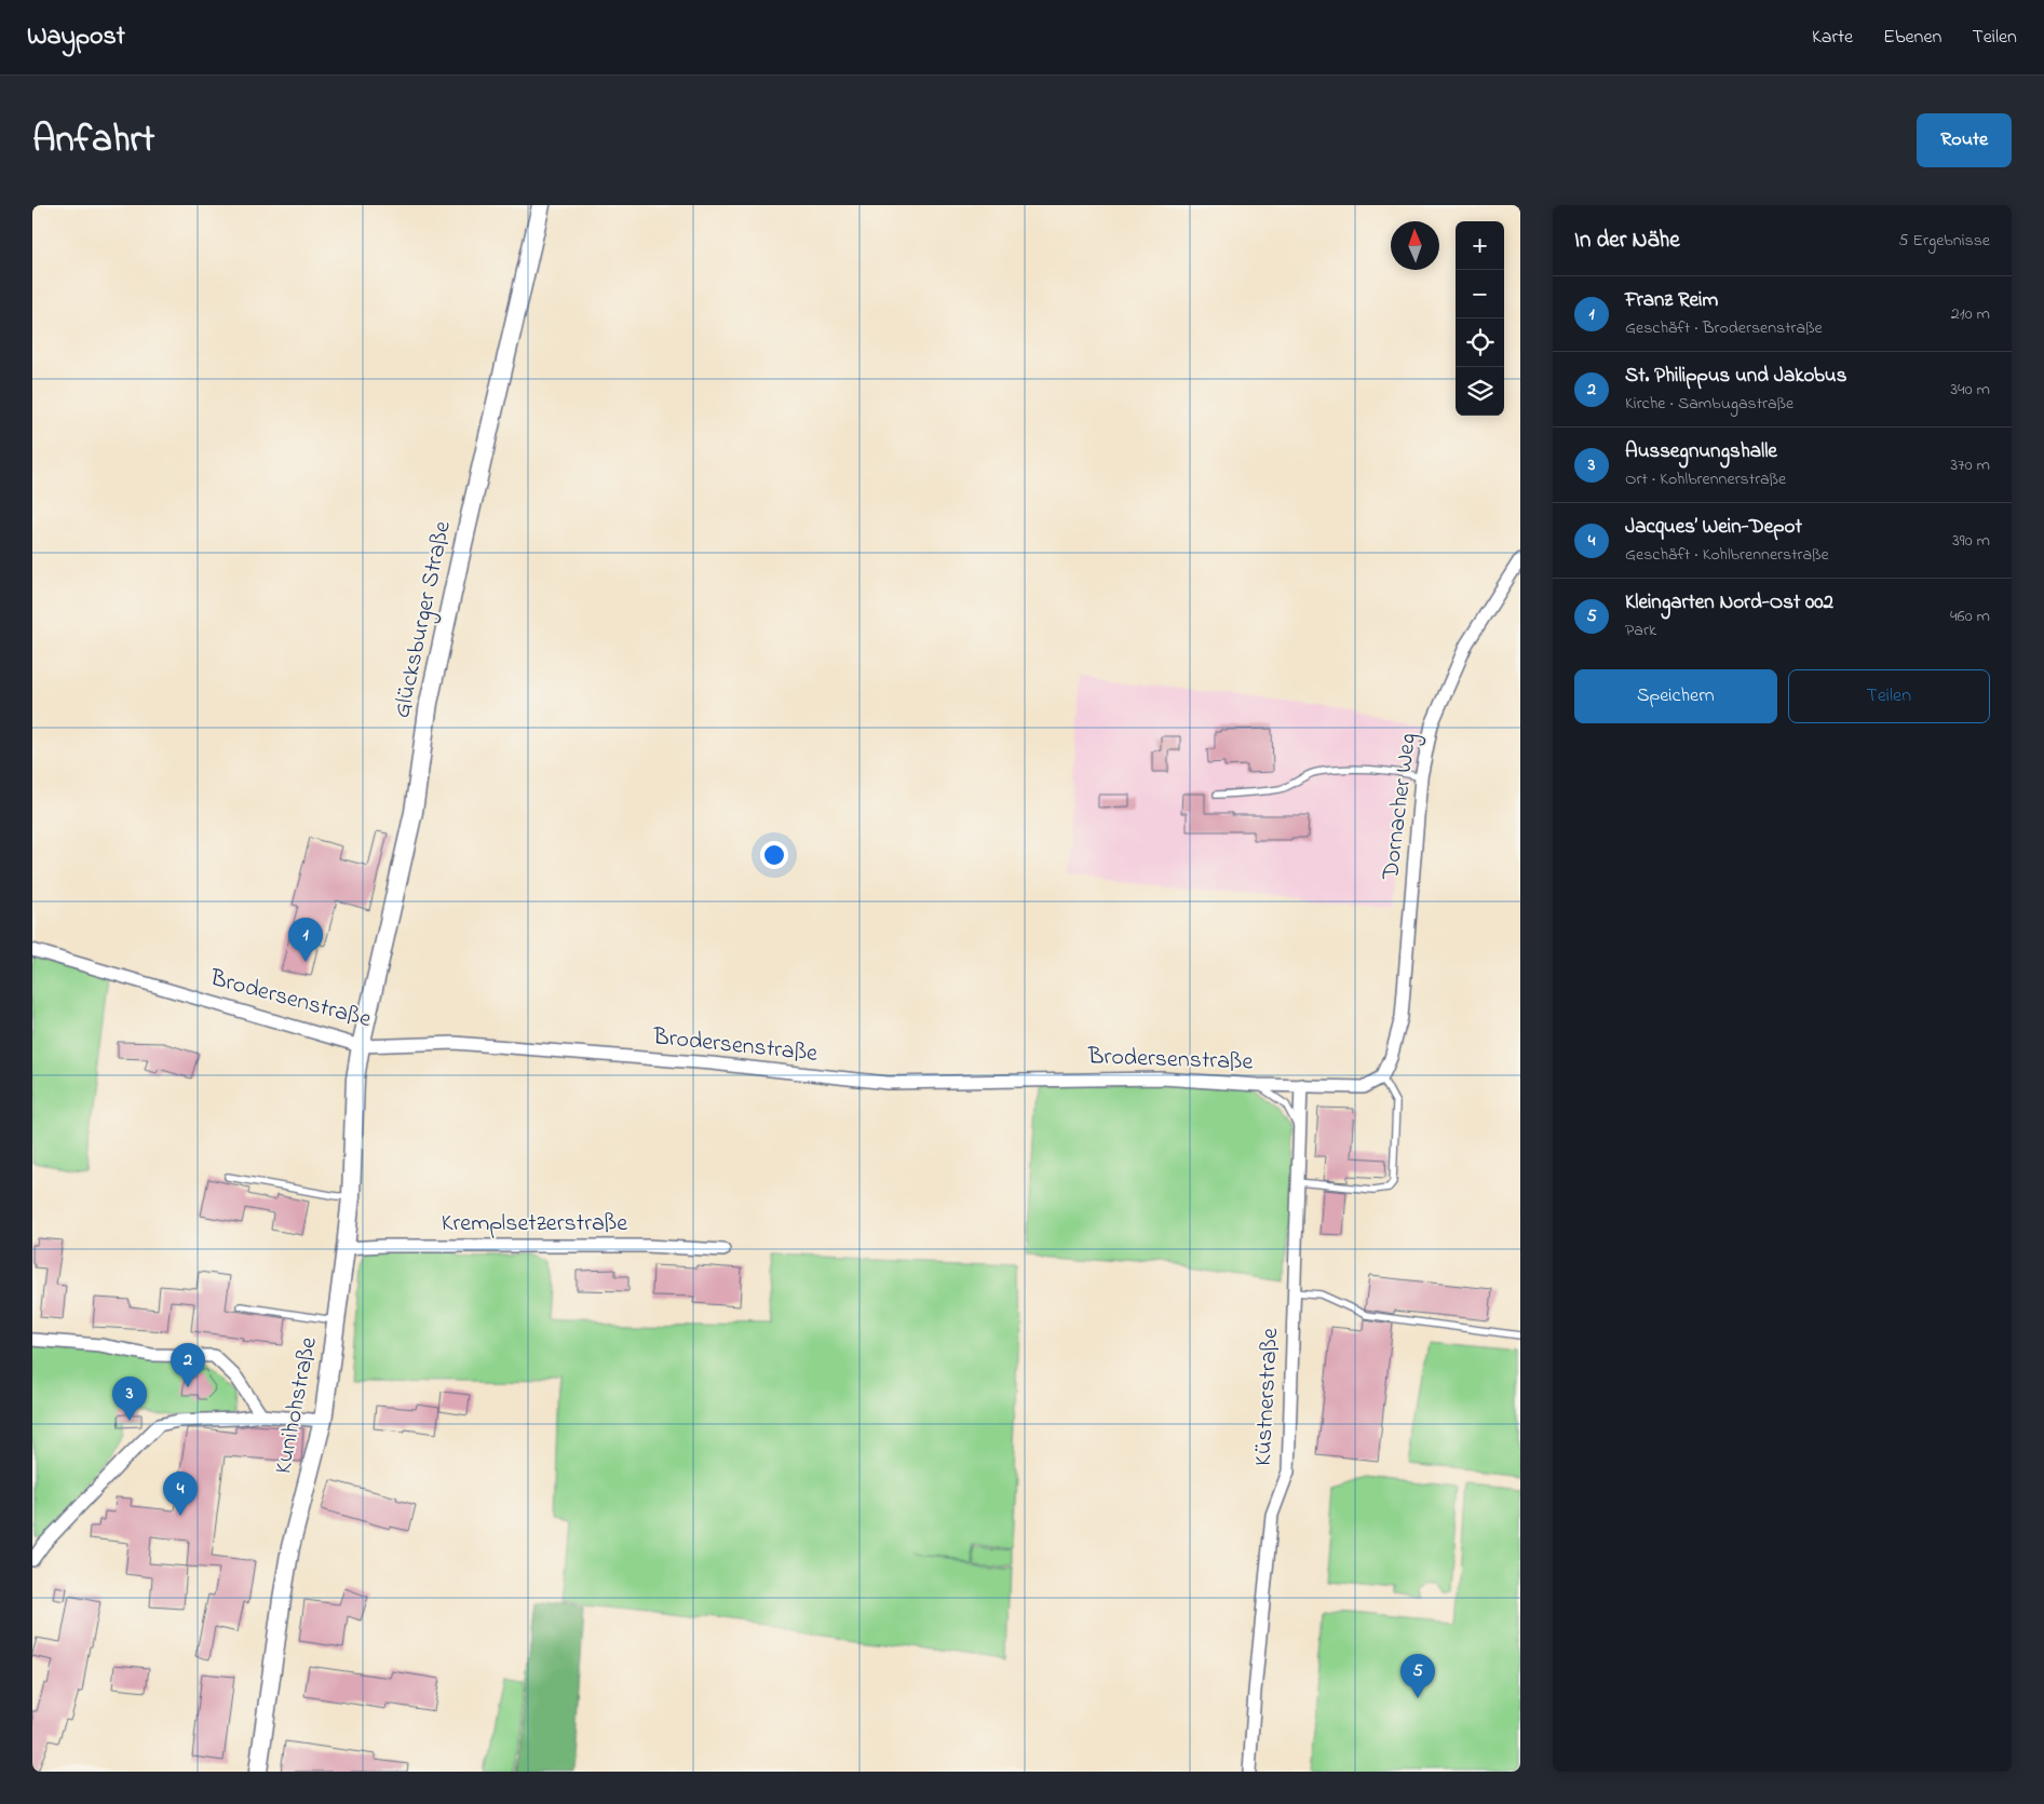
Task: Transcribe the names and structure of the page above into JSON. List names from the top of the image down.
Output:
{
  "streets": {
    "street": [
      "Glücksburger Straße",
      "Dornacher Weg",
      "Brodersenstraße",
      "Kremplsetzerstraße",
      "Küstnerstraße",
      "Kunihohstraße"
    ]
  },
  "crossings": [
    ["Glücksburger Straße", "Brodersenstraße"],
    ["Glücksburger Straße", "Kunihohstraße"],
    ["Dornacher Weg", "Brodersenstraße"],
    ["Brodersenstraße", "Küstnerstraße"],
    ["Brodersenstraße", "Kunihohstraße"],
    ["Kremplsetzerstraße", "Kunihohstraße"]
  ],
  "north": "top",
  "page": {
    "header": "Waypost",
    "nav": ["Karte", "Ebenen", "Teilen"],
    "title": "Anfahrt",
    "buttons": [
      "Route",
      ["Speichern", "Teilen"]
    ],
    "heading": ["In der Nähe", "5 Ergebnisse"],
    "map_buttons": ["+", "−"],
    "list": [
      {
        "mark": "1",
        "name": "Franz Reim",
        "note": "Geschäft · Brodersenstraße",
        "value": "210 m"
      },
      {
        "mark": "2",
        "name": "St. Philippus und Jakobus",
        "note": "Kirche · Sambugastraße",
        "value": "340 m"
      },
      {
        "mark": "3",
        "name": "Aussegnungshalle",
        "note": "Ort · Kohlbrennerstraße",
        "value": "370 m"
      },
      {
        "mark": "4",
        "name": "Jacques’ Wein-Depot",
        "note": "Geschäft · Kohlbrennerstraße",
        "value": "390 m"
      },
      {
        "mark": "5",
        "name": "Kleingarten Nord-Ost 002",
        "note": "Park",
        "value": "460 m"
      }
    ],
    "pins": [
      "1",
      "2",
      "3",
      "4",
      "5"
    ]
  }
}
